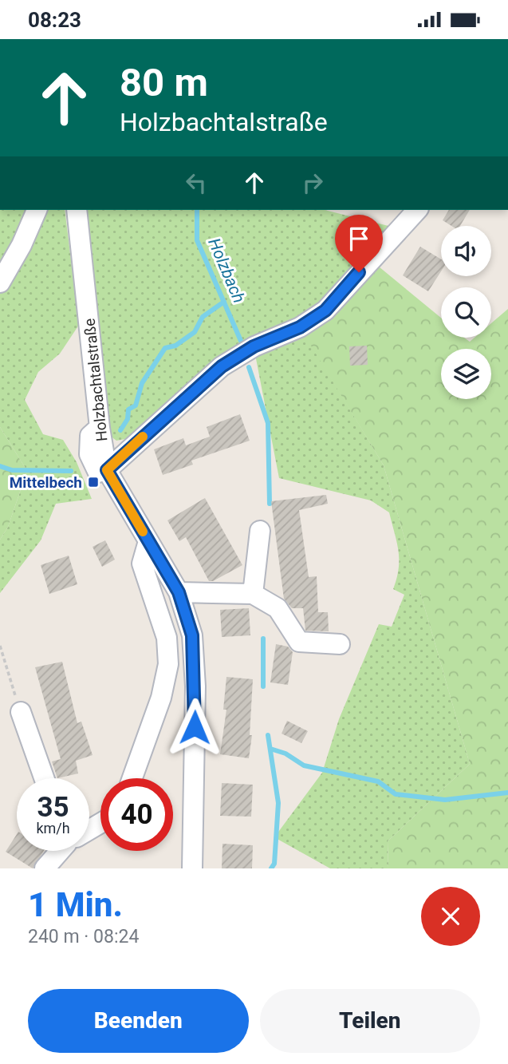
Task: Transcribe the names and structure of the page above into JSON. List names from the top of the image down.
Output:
{
  "streets": {
    "street": ["Holzbachtalstraße"]
  },
  "water": ["Holzbach"],
  "places": {
    "transit": ["Mittelbech"]
  },
  "page": {
    "status": "08:23",
    "turn": ["80 m", "Holzbachtalstraße"],
    "speed": "35 km/h",
    "limit": "40",
    "heading": ["1 Min.", "240 m · 08:24"],
    "buttons": ["Beenden", "Teilen"]
  }
}
